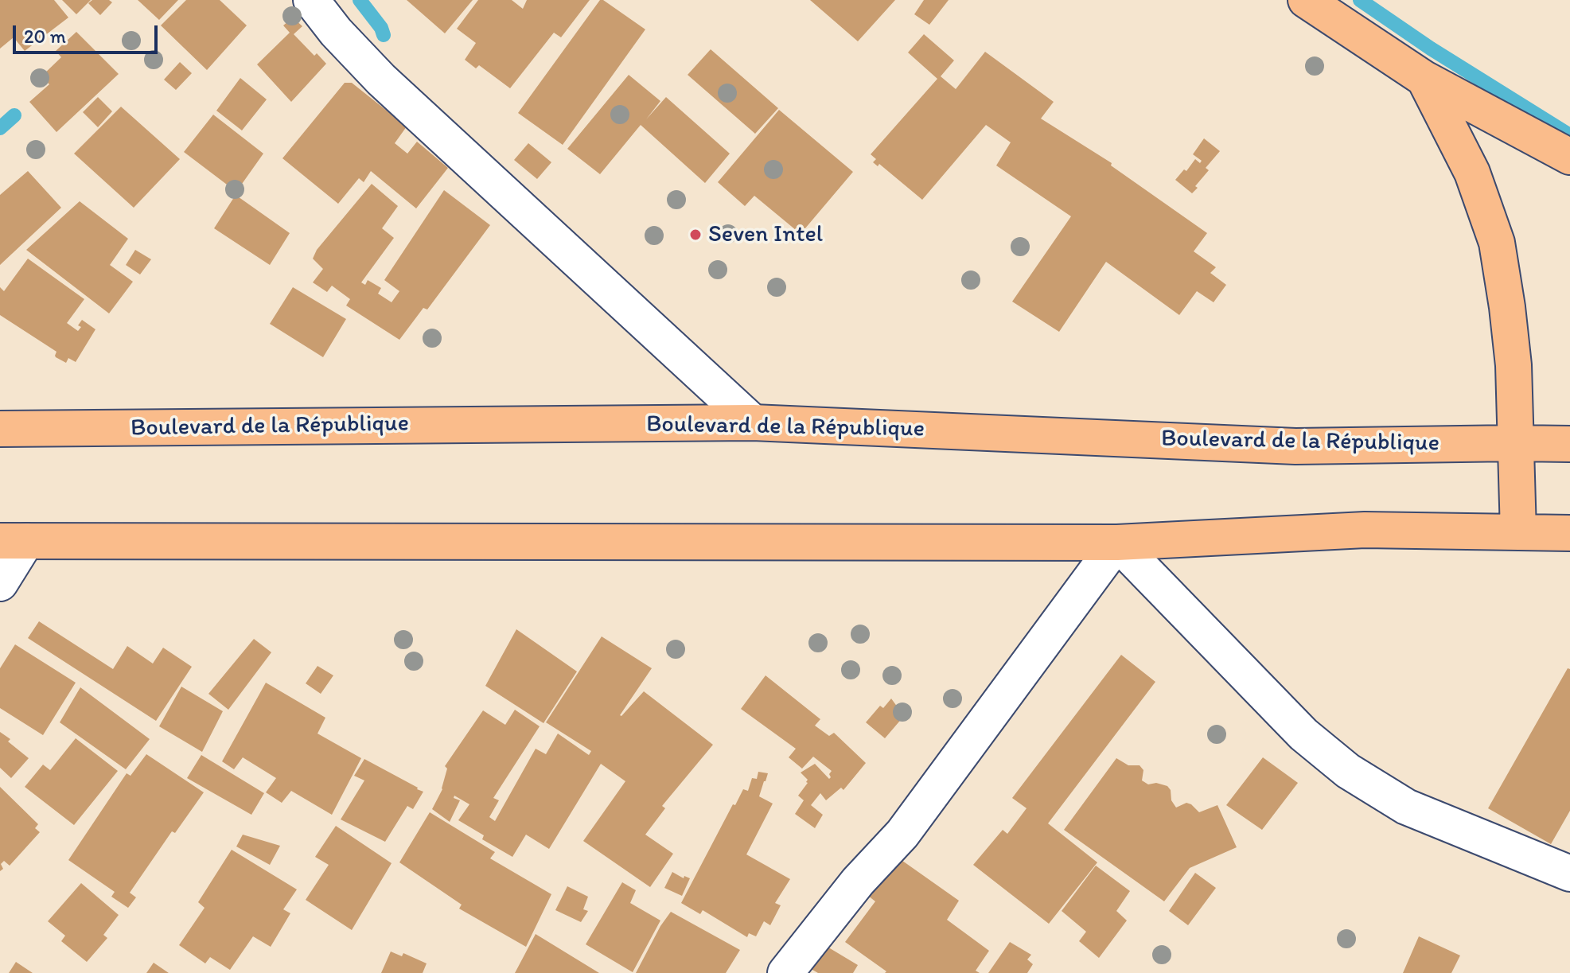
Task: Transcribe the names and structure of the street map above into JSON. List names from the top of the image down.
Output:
{
  "streets": {
    "main road": ["Boulevard de la République"]
  },
  "places": ["Seven Intel"],
  "scale_bar": "20 m"
}
